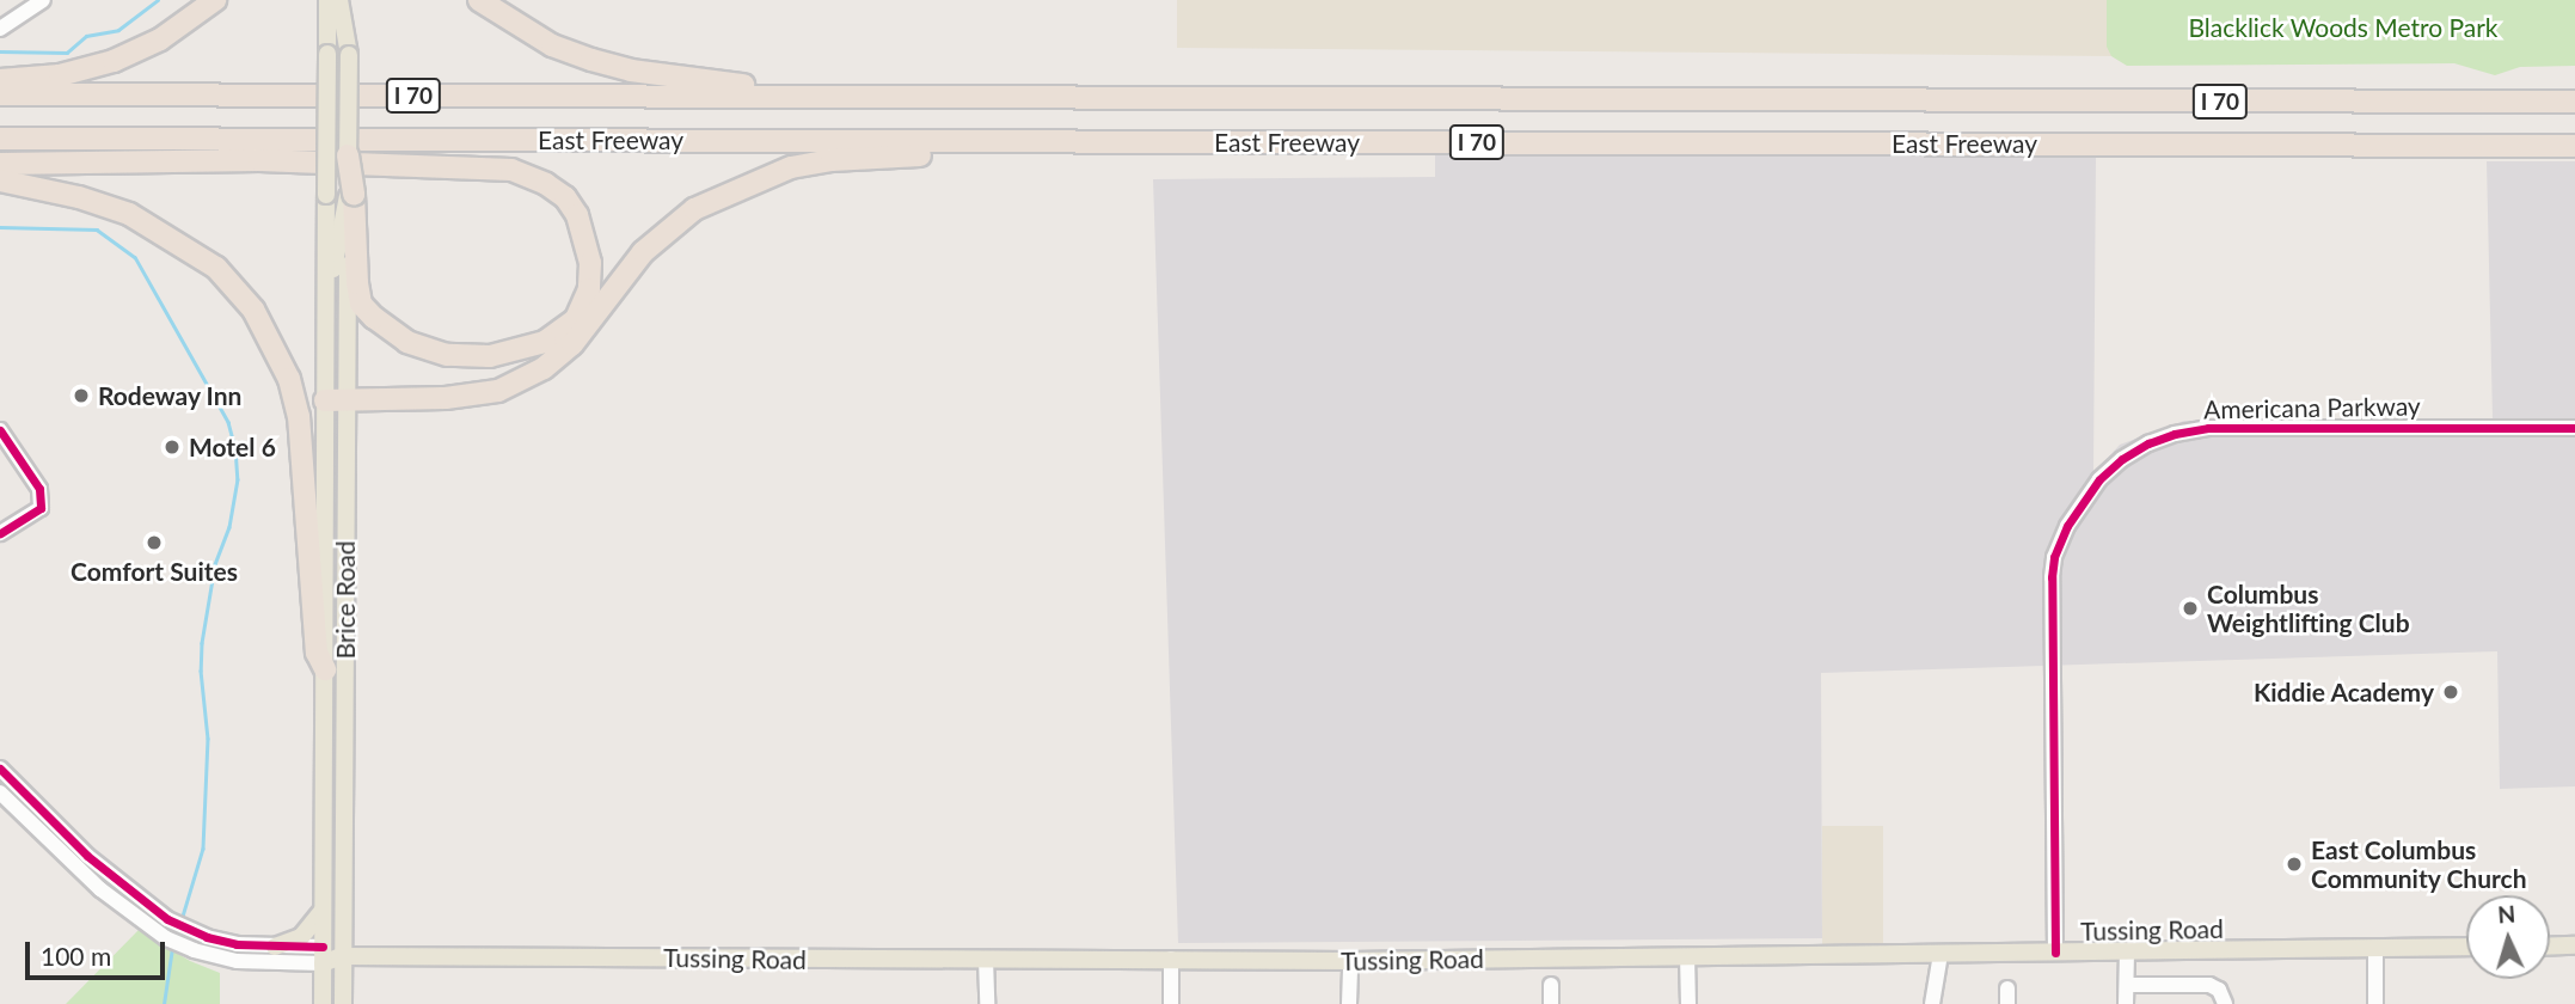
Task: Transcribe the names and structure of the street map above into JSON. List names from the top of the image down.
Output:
{
  "streets": {
    "highway": ["I 70", "East Freeway"],
    "main road": ["Brice Road", "Tussing Road"],
    "street": ["Americana Parkway"]
  },
  "crossings": [
    ["Americana Parkway", "Tussing Road"],
    ["Brice Road", "Tussing Road"]
  ],
  "parks": ["Blacklick Woods Metro Park"],
  "places": [
    "Rodeway Inn",
    "Motel 6",
    "Comfort Suites",
    "Columbus Weightlifting Club",
    "Kiddie Academy",
    "East Columbus Community Church"
  ],
  "scale_bar": "100 m",
  "north": "top"
}
